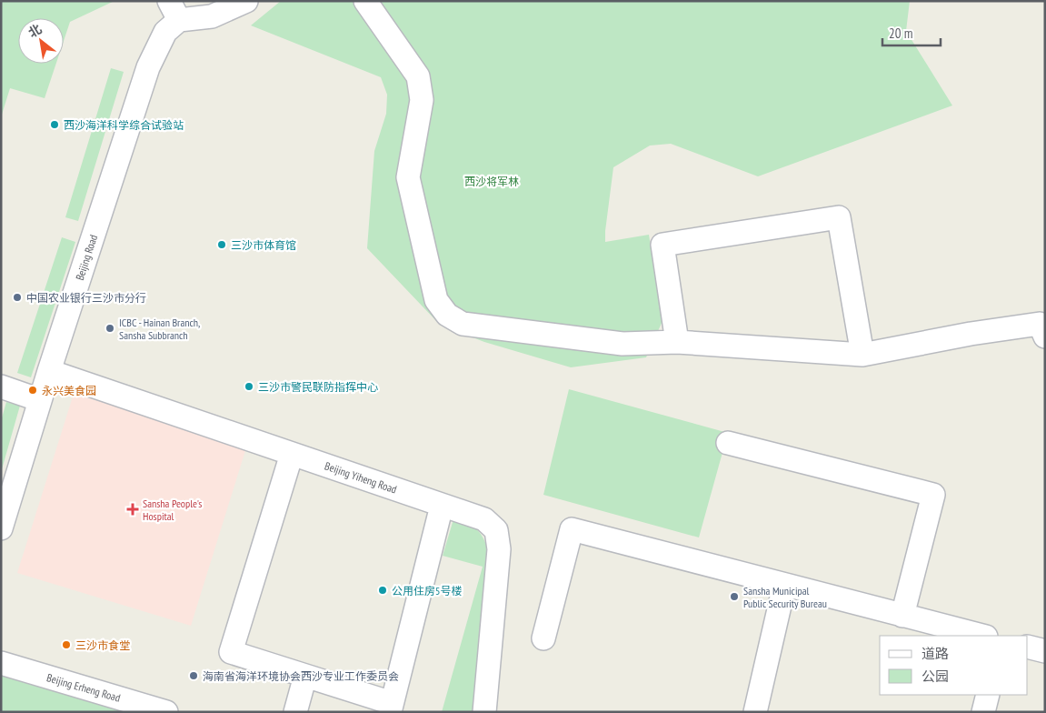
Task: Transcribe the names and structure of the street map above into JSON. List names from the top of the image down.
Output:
{
  "streets": {
    "street": ["Beijing Road", "Beijing Yiheng Road", "Beijing Erheng Road"]
  },
  "crossings": [
    ["Beijing Road", "Beijing Yiheng Road"]
  ],
  "parks": ["西沙将军林"],
  "places": {
    "other": [
      "西沙海洋科学综合试验站",
      "三沙市体育馆",
      "中国农业银行三沙市分行",
      "ICBC - Hainan Branch, Sansha Subbranch",
      "三沙市警民联防指挥中心",
      "永兴美食园",
      "公用住房5号楼",
      "Sansha Municipal Public Security Bureau",
      "三沙市食堂",
      "海南省海洋环境协会西沙专业工作委员会"
    ],
    "health": ["Sansha People's Hospital"]
  },
  "legend": ["道路", "公园"],
  "scale_bar": "20 m",
  "north": "top left"
}
